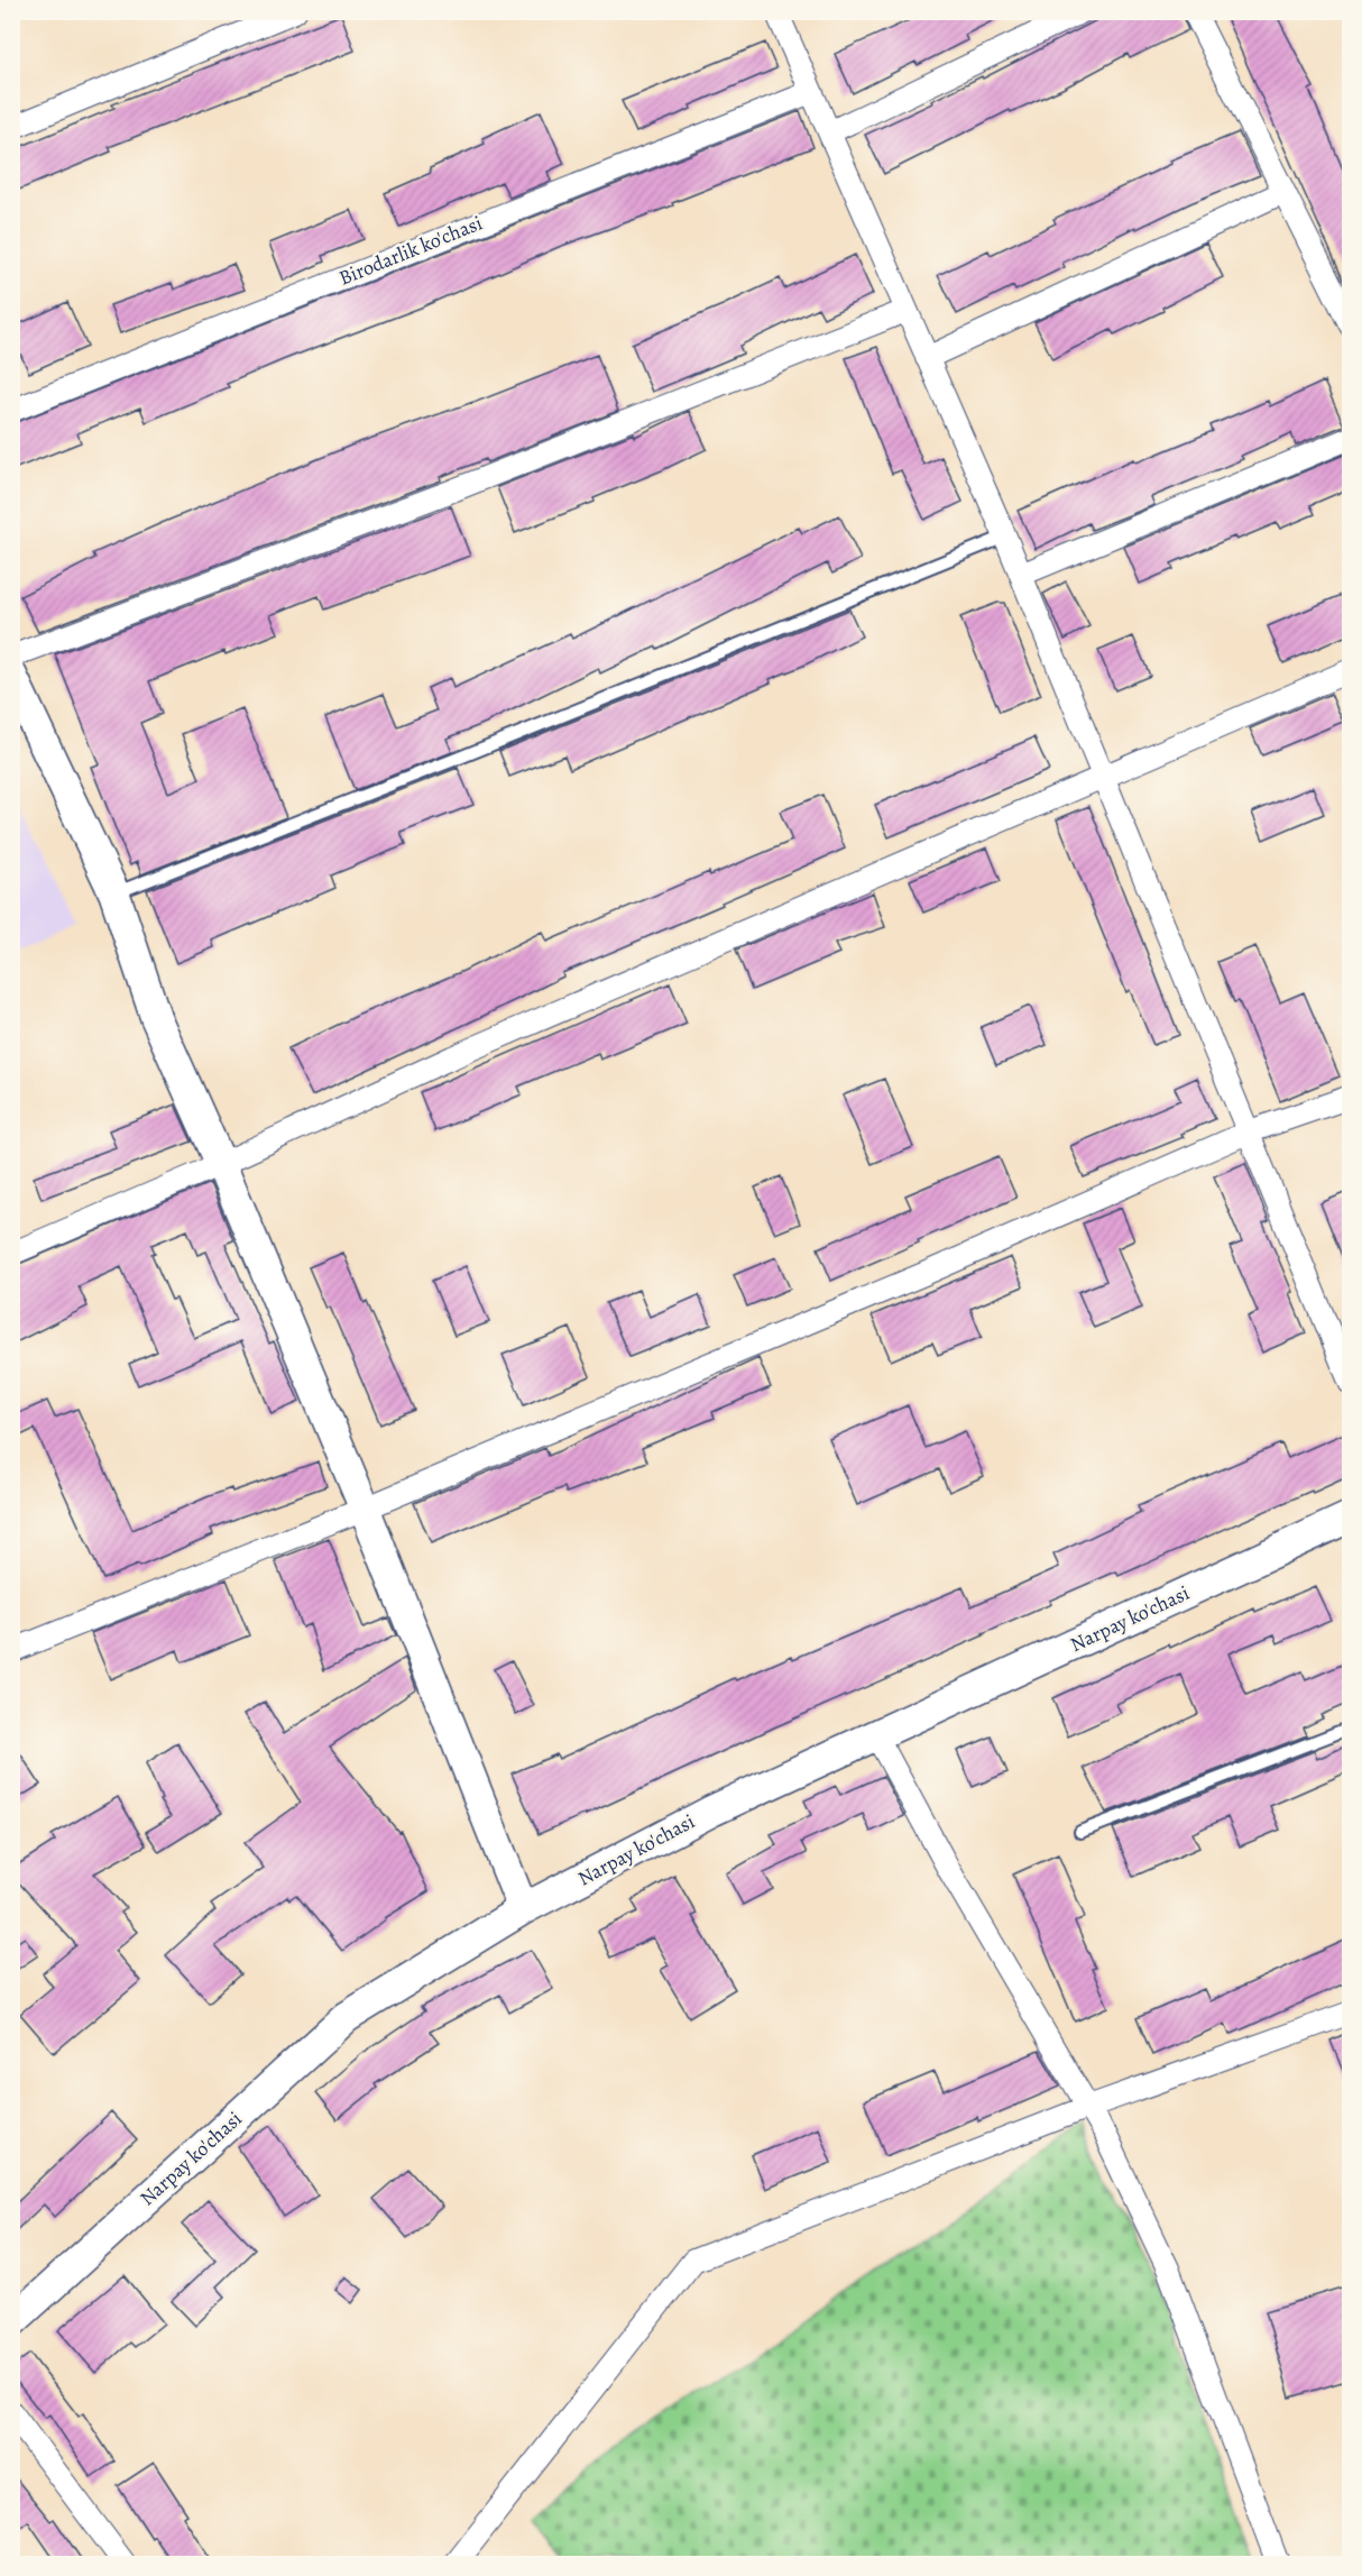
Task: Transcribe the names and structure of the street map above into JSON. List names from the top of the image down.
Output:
{
  "streets": {
    "main road": ["Narpay ko'chasi"],
    "street": ["Birodarlik ko'chasi"]
  }
}
